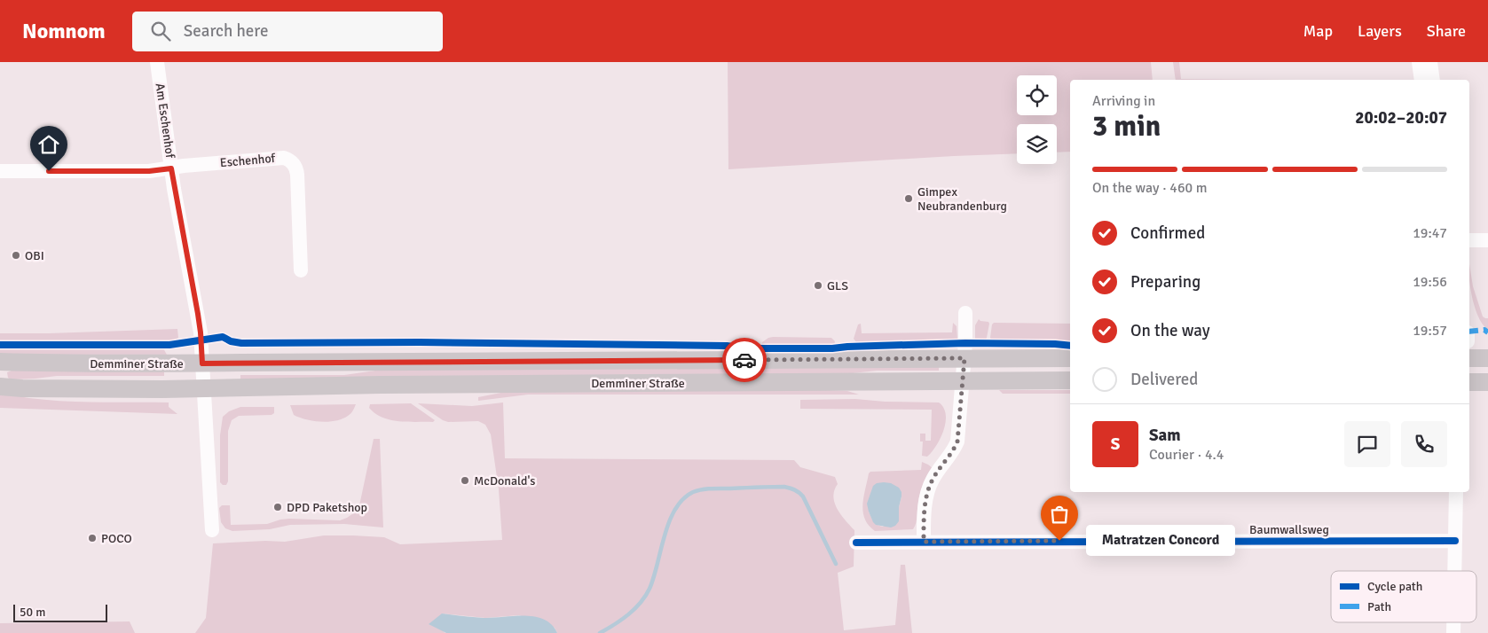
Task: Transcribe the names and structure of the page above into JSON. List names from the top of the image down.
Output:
{
  "streets": {
    "main road": ["Demminer Straße"],
    "street": ["Am Eschenhof", "Eschenhof", "Baumwallsweg"]
  },
  "crossings": [
    ["Am Eschenhof", "Eschenhof"],
    ["Am Eschenhof", "Demminer Straße"]
  ],
  "places": [
    "Gimpex Neubrandenburg",
    "OBI",
    "GLS",
    "McDonald's",
    "DPD Paketshop",
    "POCO",
    "Matratzen Concord"
  ],
  "legend": ["Cycle path", "Path"],
  "scale_bar": "50 m",
  "page": {
    "header": "Nomnom",
    "search": "Search here",
    "nav": ["Map", "Layers", "Share"],
    "heading": ["3 min", "Arriving in", "20:02–20:07"],
    "panel": ["Sam", "Courier · 4.4"],
    "bar": "On the way · 460 m",
    "list": [
      ["Confirmed", "19:47"],
      ["Preparing", "19:56"],
      ["On the way", "19:57"],
      "Delivered"
    ],
    "round": "S",
    "bubble": "Matratzen Concord",
    "scale": "50 m"
  }
}
